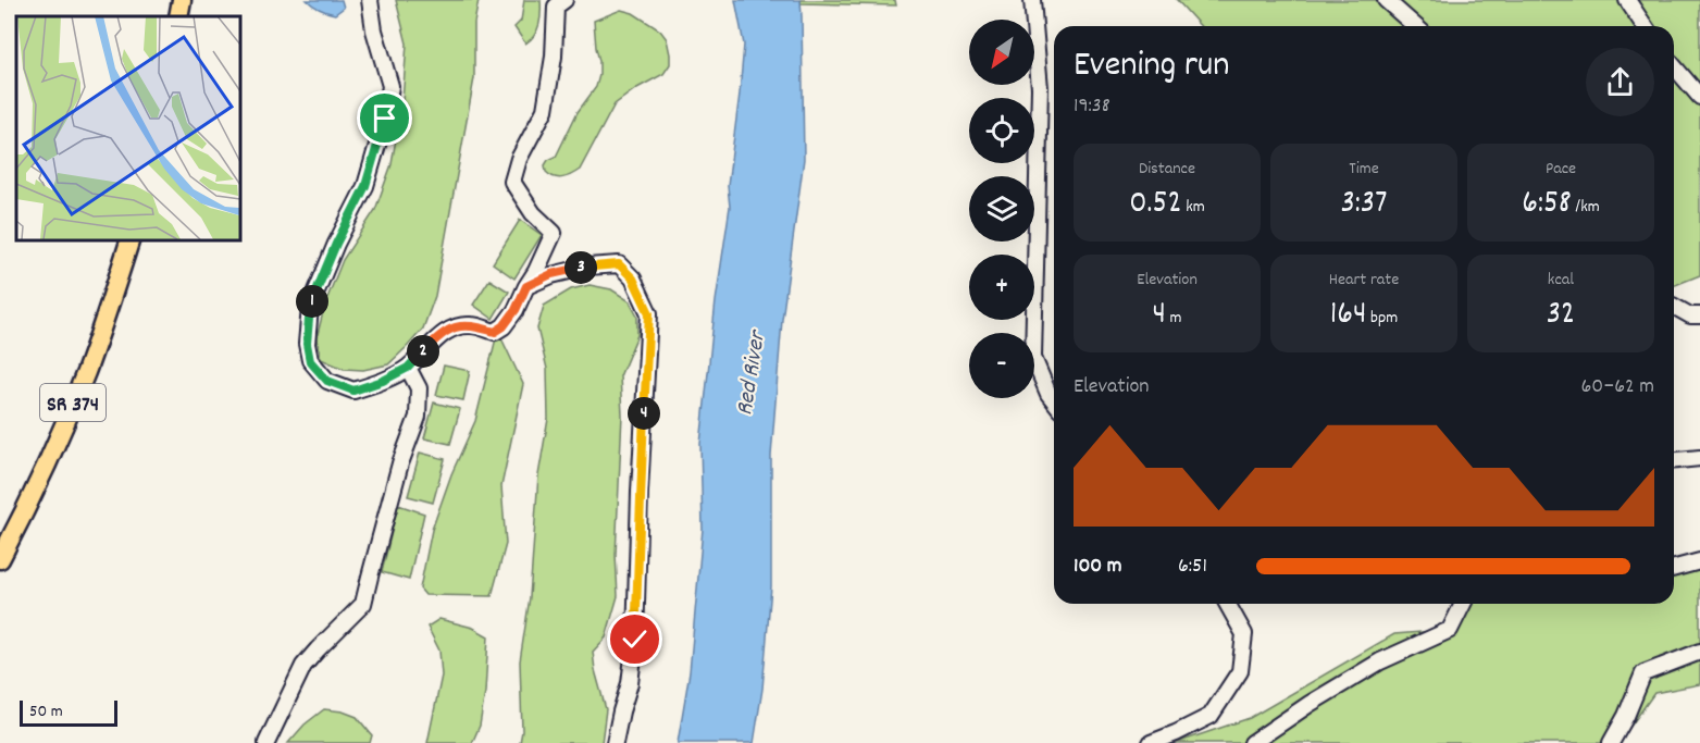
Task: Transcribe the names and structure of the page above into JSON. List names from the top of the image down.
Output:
{
  "streets": {
    "main road": ["SR 374"]
  },
  "water": ["Red River"],
  "scale_bar": "50 m",
  "north": "bottom left",
  "page": {
    "map_buttons": ["+", "−"],
    "heading": ["Evening run", "19:38"],
    "stats": [
      ["Distance", "0.52 km"],
      ["Time", "3:37"],
      ["Pace", "6:58 /km"],
      ["Elevation", "4 m"],
      ["Heart rate", "164 bpm"],
      ["kcal", "32"]
    ],
    "pins": [
      "3",
      "1",
      "2",
      "4"
    ],
    "chart": ["Elevation", "60–62 m"],
    "list": [
      {
        "name": "100 m",
        "note": "6:51"
      }
    ],
    "scale": "50 m"
  }
}
